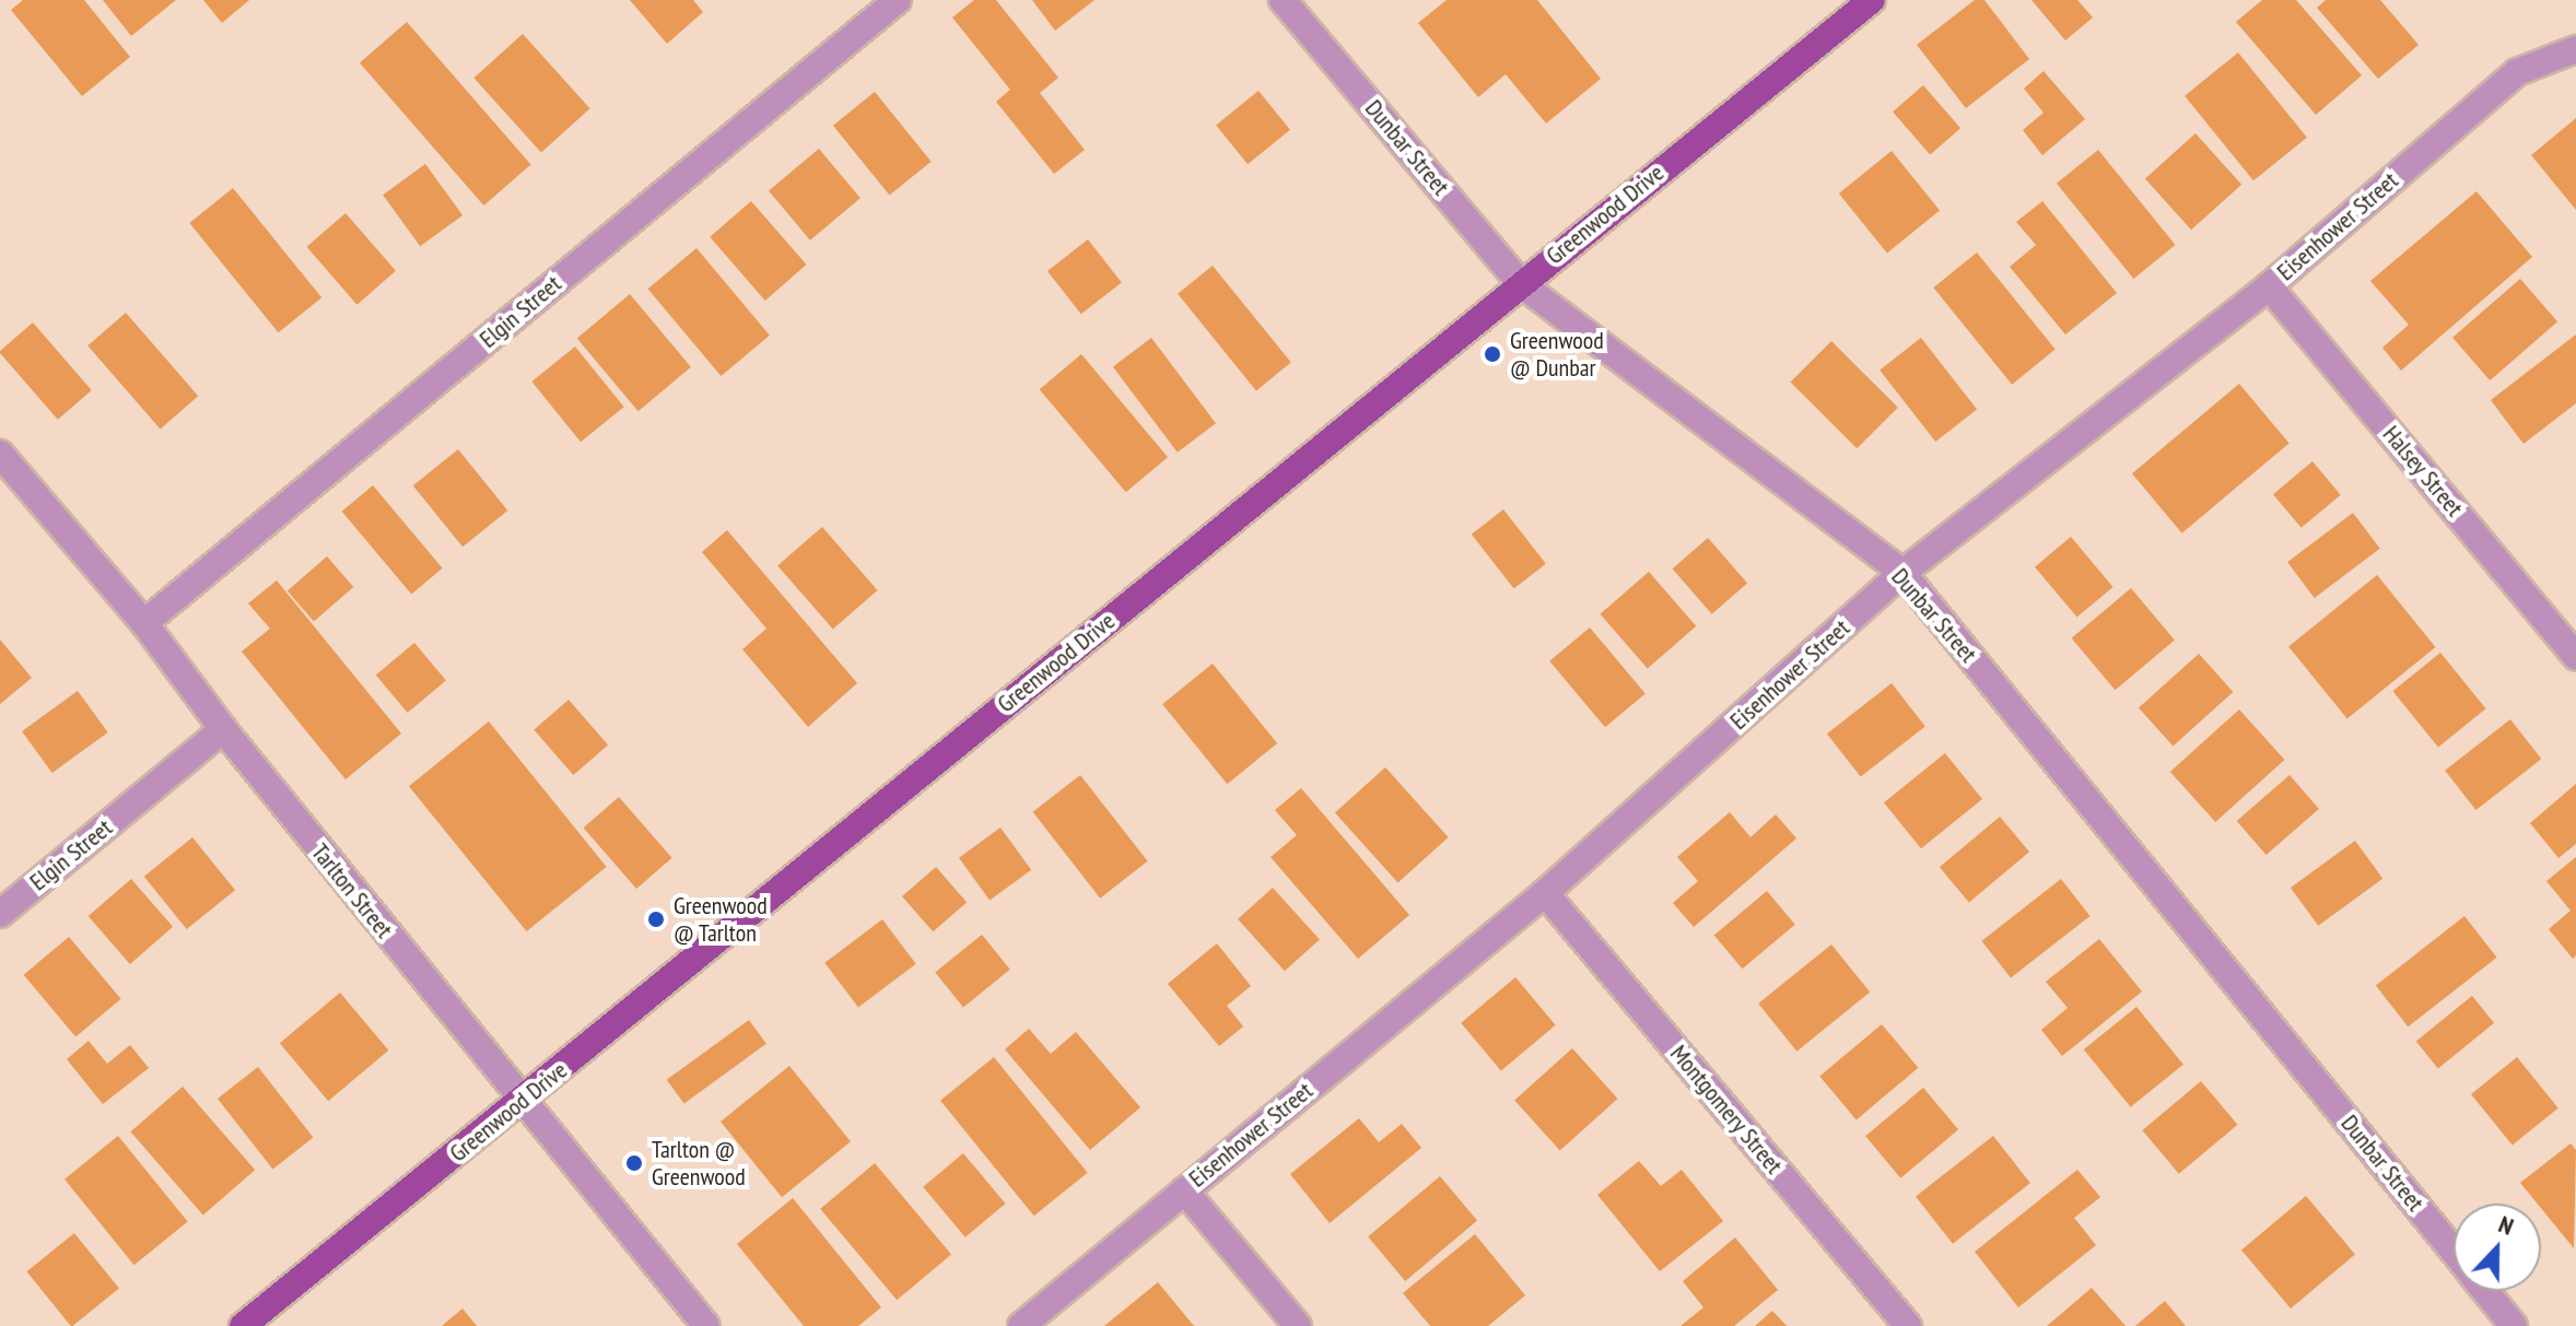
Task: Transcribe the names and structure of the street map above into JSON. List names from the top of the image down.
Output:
{
  "streets": {
    "main road": ["Greenwood Drive"],
    "street": [
      "Dunbar Street",
      "Eisenhower Street",
      "Elgin Street",
      "Halsey Street",
      "Tarlton Street",
      "Montgomery Street"
    ]
  },
  "crossings": [
    ["Dunbar Street", "Greenwood Drive"],
    ["Dunbar Street", "Eisenhower Street"],
    ["Greenwood Drive", "Tarlton Street"],
    ["Eisenhower Street", "Halsey Street"],
    ["Eisenhower Street", "Montgomery Street"],
    ["Elgin Street", "Tarlton Street"]
  ],
  "places": ["Greenwood @ Dunbar", "Greenwood @ Tarlton", "Tarlton @ Greenwood"],
  "north": "top"
}
